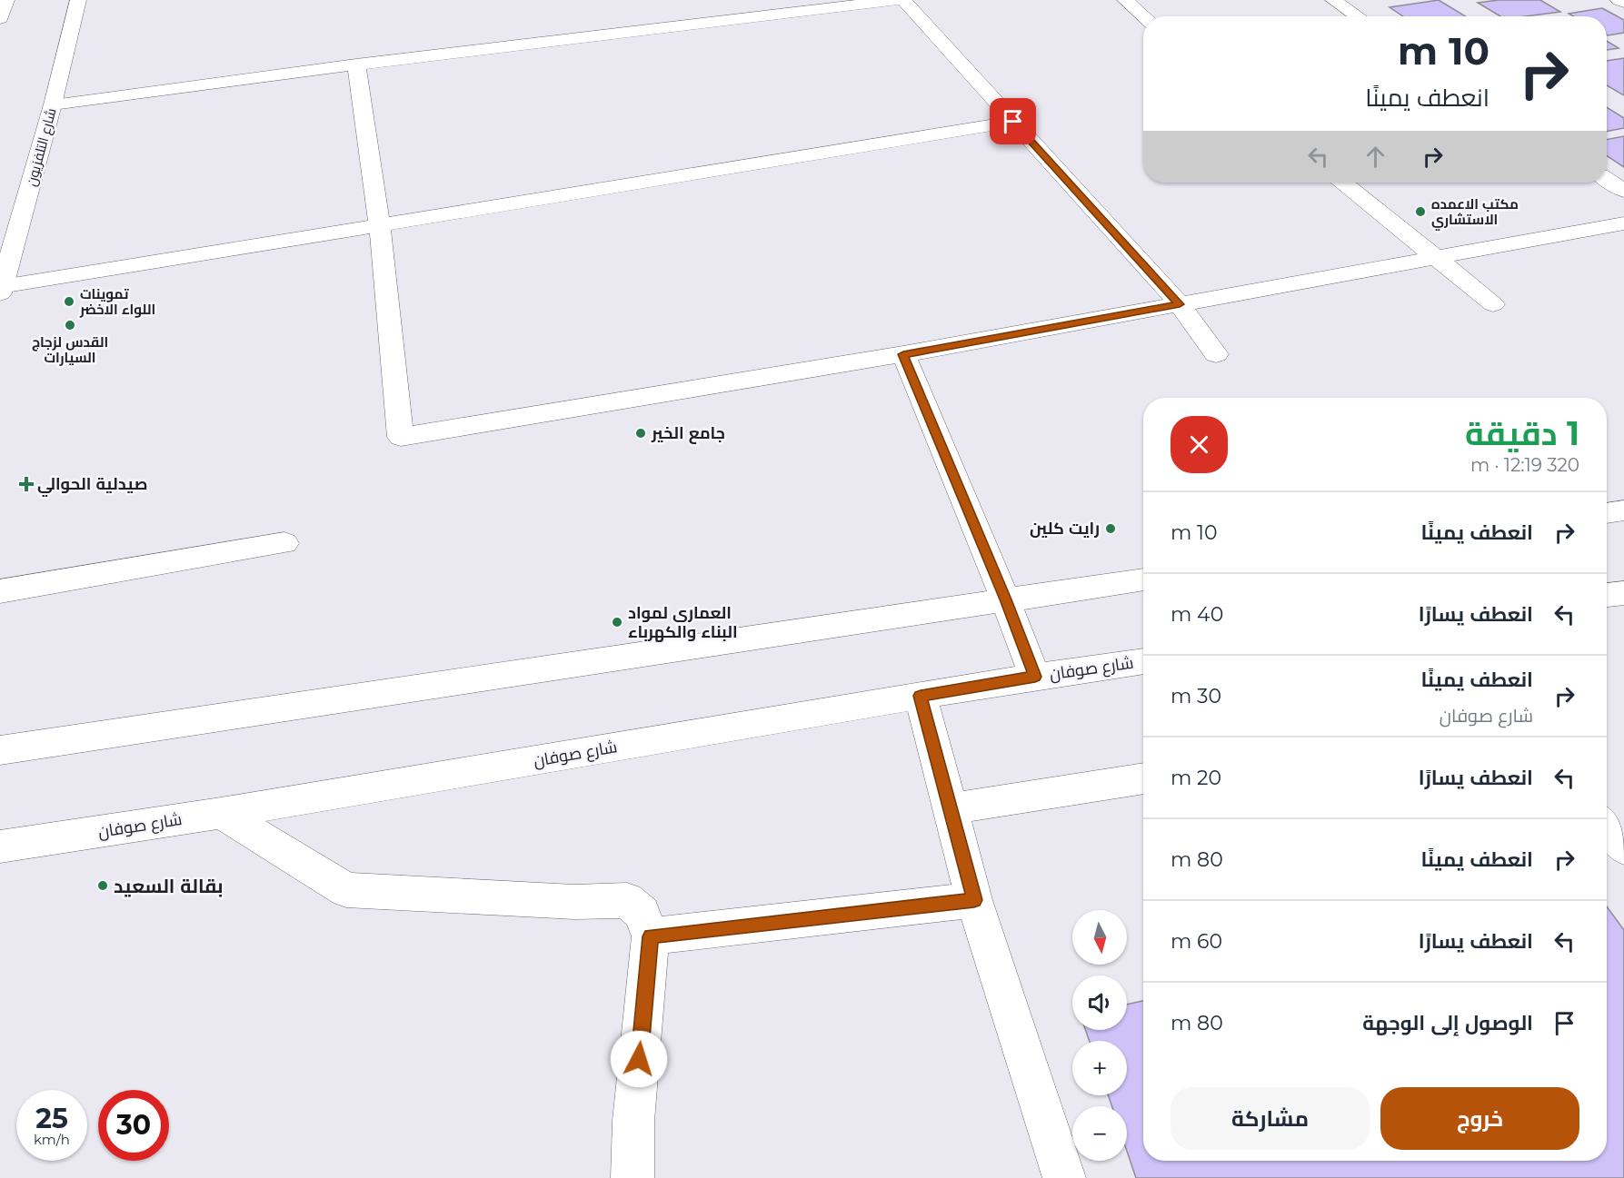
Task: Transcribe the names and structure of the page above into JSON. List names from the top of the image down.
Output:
{
  "streets": {
    "street": ["شارع التلفزيون", "شارع صوفان"]
  },
  "places": {
    "other": [
      "مكتب الاعمده الاستشاري",
      "تموينات اللواء الاخضر",
      "القدس لزجاج السيارات",
      "جامع الخير",
      "رايت كلين",
      "العماري لمواد البناء والكهرباء",
      "بقالة السعيد"
    ],
    "health": ["صيدلية الحوالي"]
  },
  "north": "bottom",
  "page": {
    "turn": ["10 m", "انعطف يمينًا"],
    "heading": ["1 دقيقة", "320 m · 12:19"],
    "list": [
      {
        "name": "انعطف يمينًا",
        "value": "10 m"
      },
      {
        "name": "انعطف يسارًا",
        "value": "40 m"
      },
      {
        "name": "انعطف يمينًا",
        "note": "شارع صوفان",
        "value": "30 m"
      },
      {
        "name": "انعطف يسارًا",
        "value": "20 m"
      },
      {
        "name": "انعطف يمينًا",
        "value": "80 m"
      },
      {
        "name": "انعطف يسارًا",
        "value": "60 m"
      },
      {
        "name": "الوصول إلى الوجهة",
        "value": "80 m"
      }
    ],
    "map_buttons": ["+", "−"],
    "buttons": ["خروج", "مشاركة"],
    "speed": "25 km/h",
    "limit": "30"
  }
}
